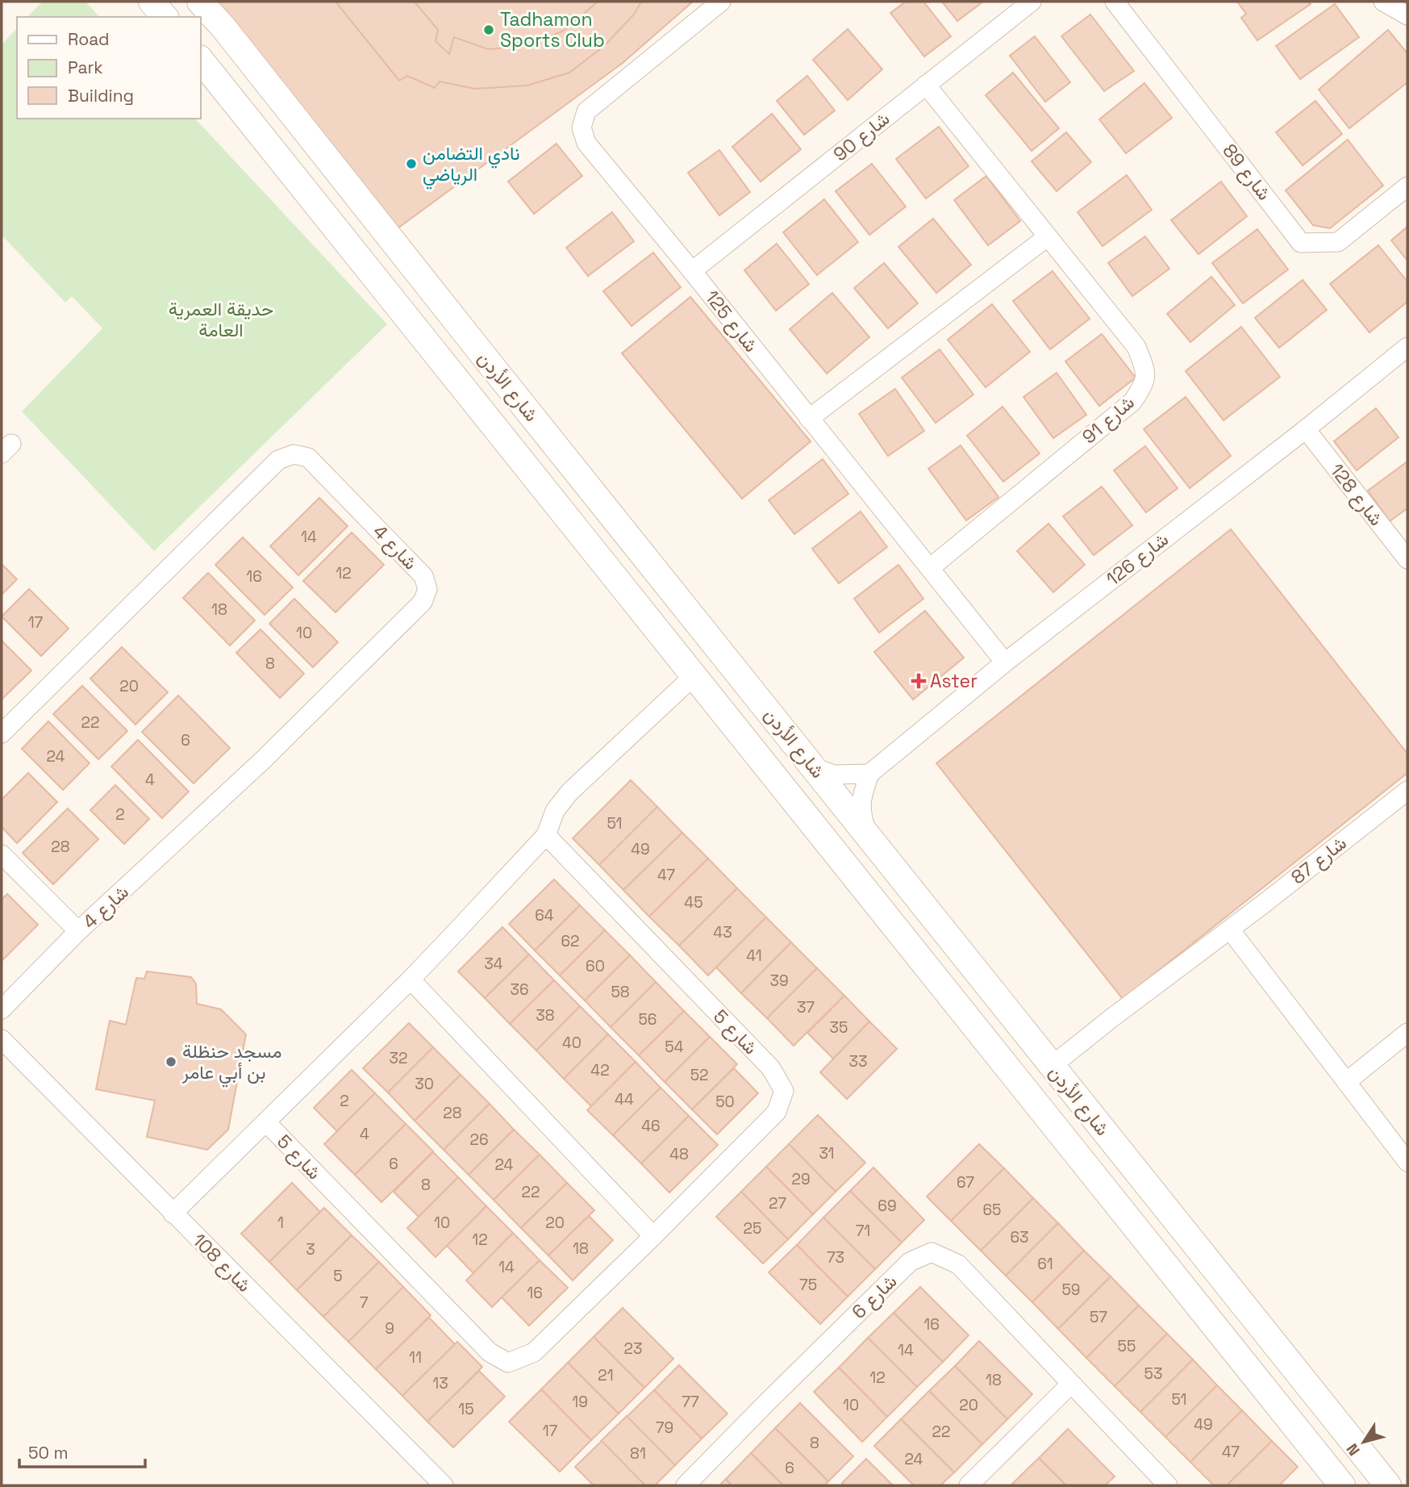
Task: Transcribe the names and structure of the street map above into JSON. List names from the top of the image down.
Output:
{
  "streets": {
    "main road": ["شارع الأردن"],
    "street": [
      "شارع 90",
      "شارع 89",
      "شارع 125",
      "شارع 91",
      "شارع 128",
      "شارع 4",
      "شارع 126",
      "شارع 87",
      "شارع 5",
      "شارع 108",
      "شارع 6"
    ]
  },
  "crossings": [
    ["شارع 90", "شارع 125"],
    ["شارع 90", "شارع 91"],
    ["شارع 125", "شارع 91"],
    ["شارع 125", "شارع 126"],
    ["شارع الأردن", "شارع 87"],
    ["شارع الأردن", "شارع 5"],
    ["شارع 128", "شارع 126"],
    ["شارع 5", "شارع 108"]
  ],
  "parks": ["حديقة العمرية العامة"],
  "places": {
    "other": ["Tadhamon Sports Club", "نادي التضامن الرياضي", "مسجد حنظلة بن أبي عامر"],
    "health": ["Aster"]
  },
  "house_numbers": [
    "14",
    "12",
    "16",
    "18",
    "17",
    "10",
    "8",
    "20",
    "22",
    "6",
    "24",
    "4",
    "2",
    "51",
    "28",
    "49",
    "47",
    "45",
    "64",
    "43",
    "62",
    "41",
    "34",
    "60",
    "39",
    "36",
    "58",
    "37",
    "38",
    "56",
    "35",
    "40",
    "54",
    "32",
    "33",
    "42",
    "52",
    "30",
    "44",
    "2",
    "50",
    "28",
    "46",
    "4",
    "26",
    "31",
    "48",
    "6",
    "24",
    "29",
    "67",
    "8",
    "22",
    "27",
    "69",
    "65",
    "1",
    "10",
    "20",
    "25",
    "71",
    "63",
    "12",
    "18",
    "3",
    "73",
    "61",
    "14",
    "5",
    "75",
    "59",
    "16",
    "7",
    "57",
    "16",
    "9",
    "55",
    "23",
    "14",
    "11",
    "53",
    "21",
    "12",
    "18",
    "13",
    "51",
    "19",
    "77",
    "10",
    "20",
    "15",
    "49",
    "79",
    "17",
    "22",
    "8",
    "47",
    "81",
    "24",
    "6"
  ],
  "legend": ["Road", "Park", "Building"],
  "scale_bar": "50 m",
  "north": "bottom left"
}
